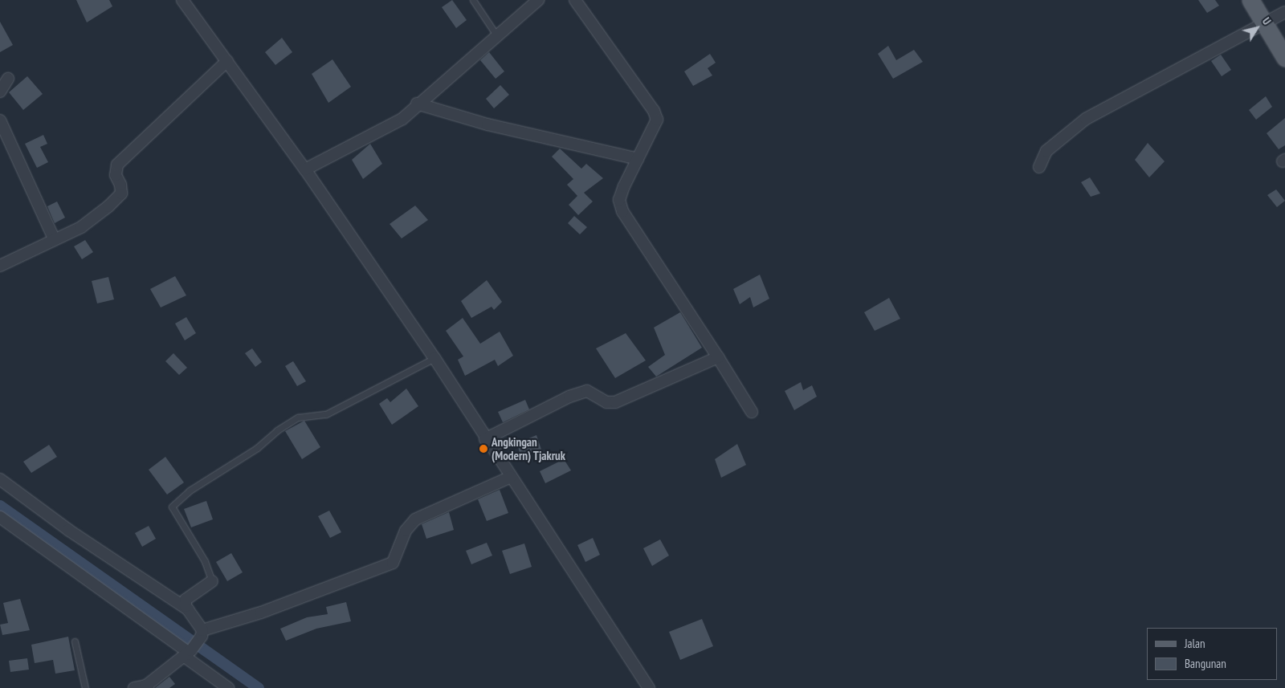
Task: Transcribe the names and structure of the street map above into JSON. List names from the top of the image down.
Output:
{
  "places": ["Angkingan (Modern) Tjakruk"],
  "legend": ["Jalan", "Bangunan"],
  "north": "top right"
}
